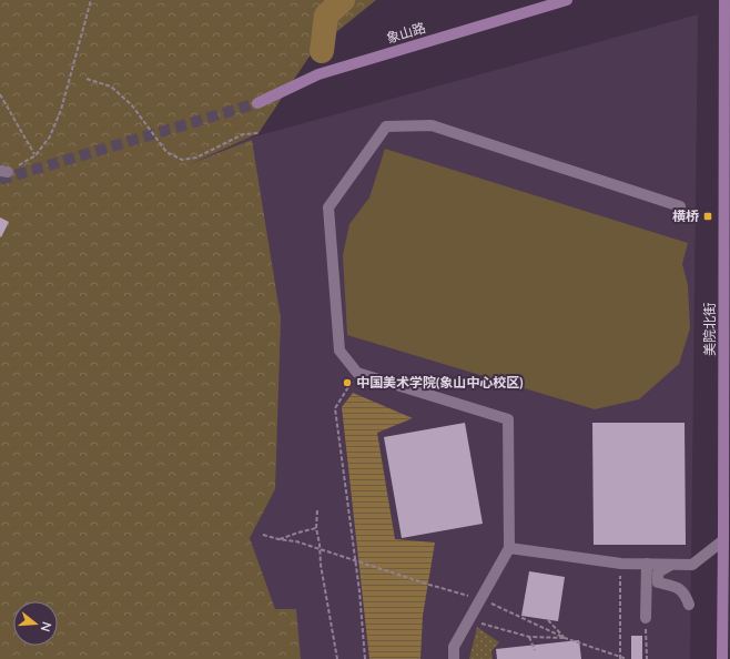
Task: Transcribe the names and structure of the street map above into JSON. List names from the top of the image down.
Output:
{
  "streets": {
    "street": ["象山路", "美院北街"]
  },
  "places": {
    "transit": ["横桥"],
    "other": ["中国美术学院(象山中心校区)"]
  },
  "north": "right"
}
